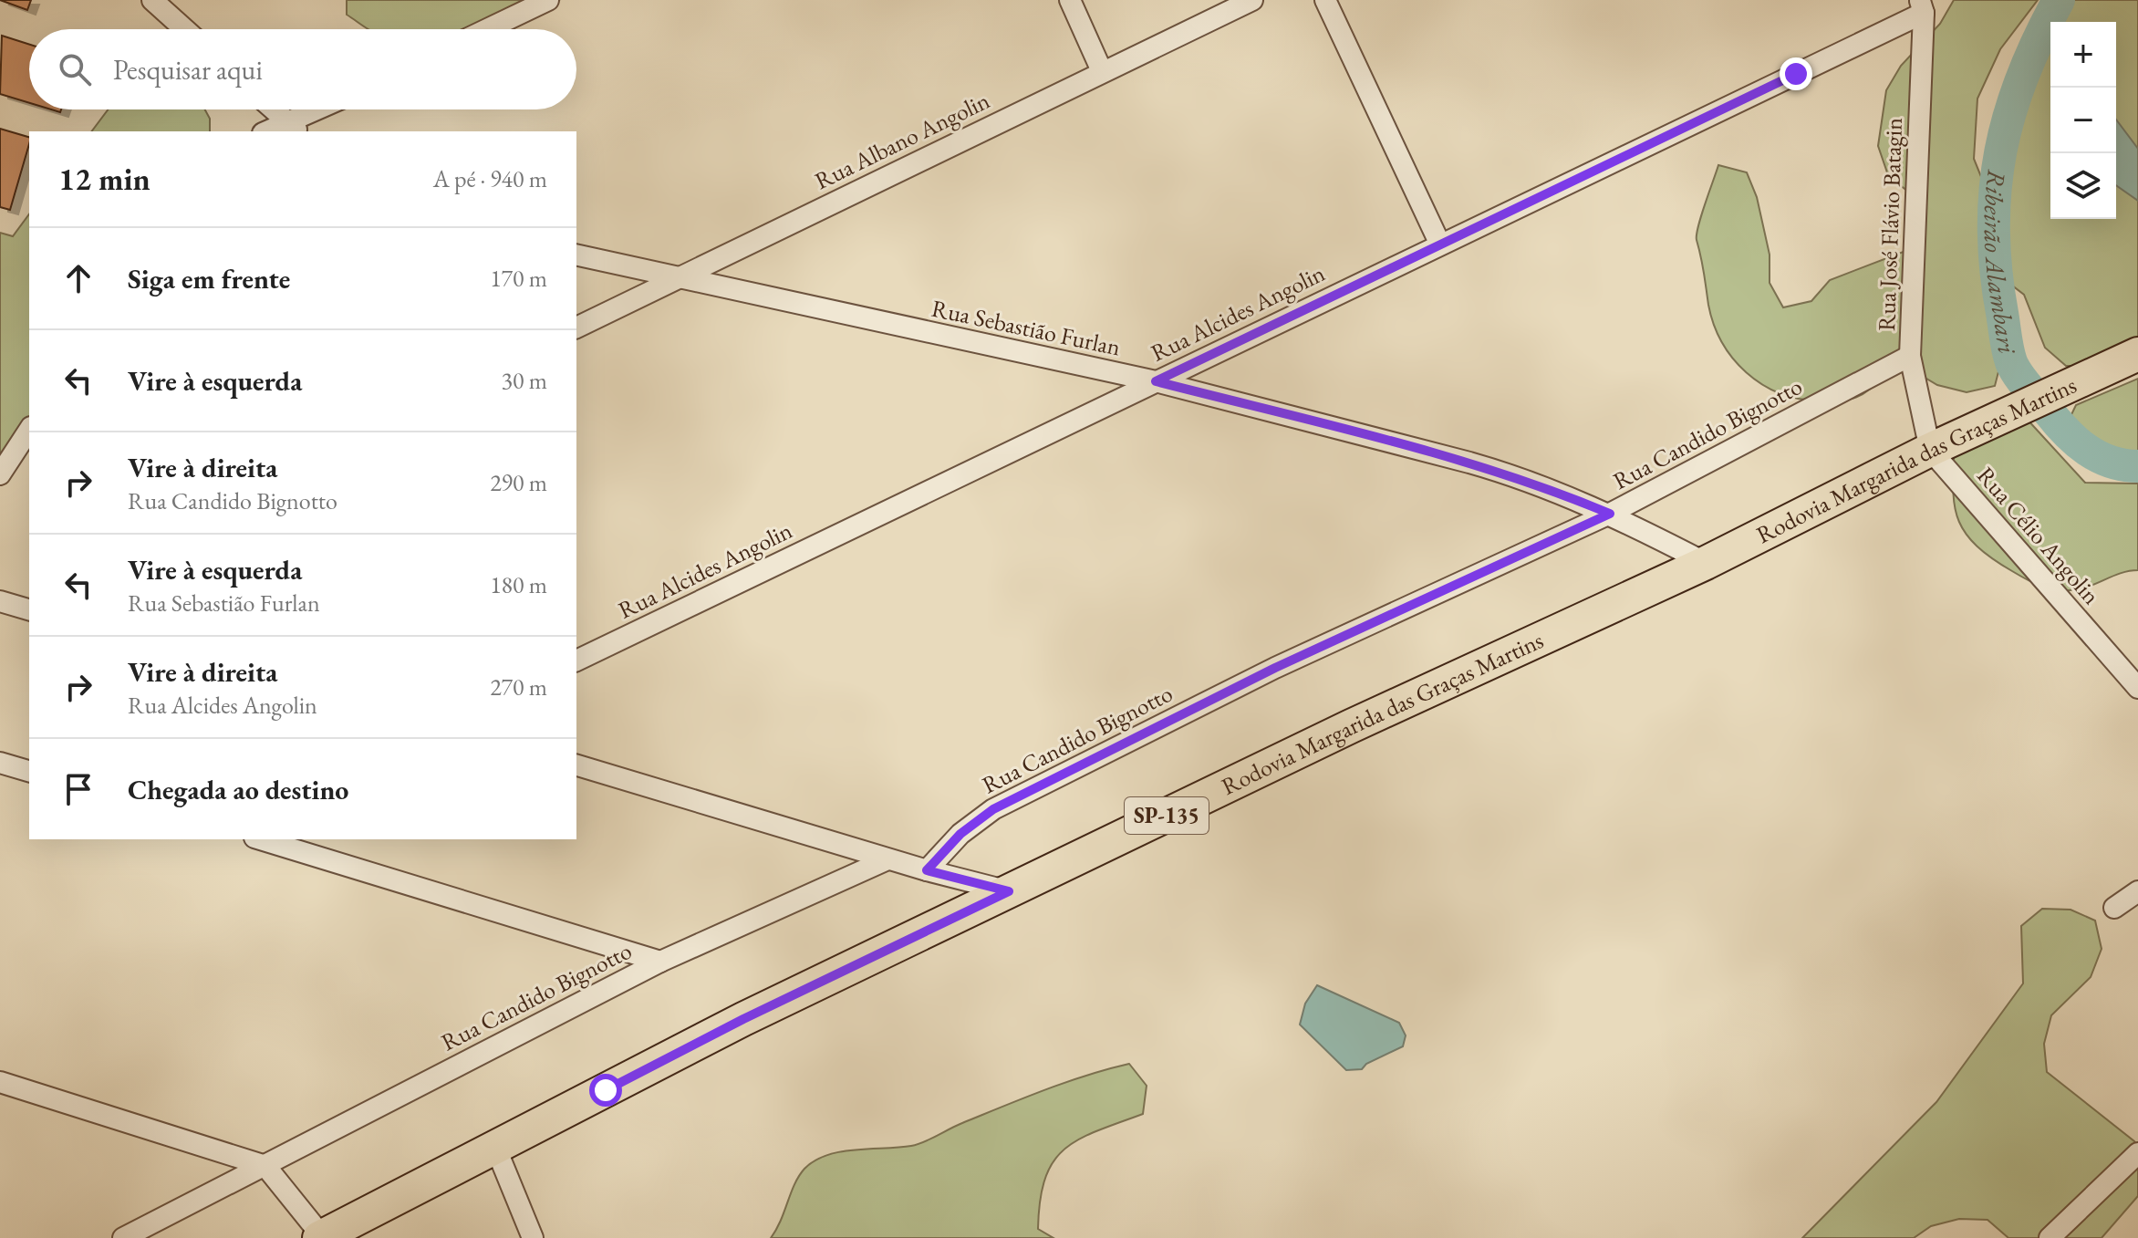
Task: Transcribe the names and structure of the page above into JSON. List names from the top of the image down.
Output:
{
  "streets": {
    "main road": ["Rodovia Margarida das Graças Martins", "SP-135"],
    "street": [
      "Rua Albano Angolin",
      "Rua José Flávio Batagin",
      "Rua Alcides Angolin",
      "Rua Sebastião Furlan",
      "Rua Candido Bignotto",
      "Rua Célio Angolin"
    ]
  },
  "crossings": [
    ["Rua Albano Angolin", "Rua Sebastião Furlan"],
    ["Rua José Flávio Batagin", "Rua Alcides Angolin"],
    ["Rua José Flávio Batagin", "Rua Candido Bignotto"],
    ["Rua José Flávio Batagin", "Rodovia Margarida das Graças Martins"],
    ["Rua José Flávio Batagin", "Rua Célio Angolin"],
    ["Rua Alcides Angolin", "Rua Sebastião Furlan"],
    ["Rua Sebastião Furlan", "Rua Candido Bignotto"],
    ["Rua Sebastião Furlan", "Rodovia Margarida das Graças Martins"],
    ["Rodovia Margarida das Graças Martins", "Rua Célio Angolin"]
  ],
  "water": ["Ribeirão Alambari"],
  "page": {
    "map_buttons": ["+", "−"],
    "search": "Pesquisar aqui",
    "heading": ["12 min", "A pé · 940 m"],
    "list": [
      ["Siga em frente", "170 m"],
      ["Vire à esquerda", "30 m"],
      ["Vire à direita", "Rua Candido Bignotto", "290 m"],
      ["Vire à esquerda", "Rua Sebastião Furlan", "180 m"],
      ["Vire à direita", "Rua Alcides Angolin", "270 m"],
      "Chegada ao destino"
    ]
  }
}
